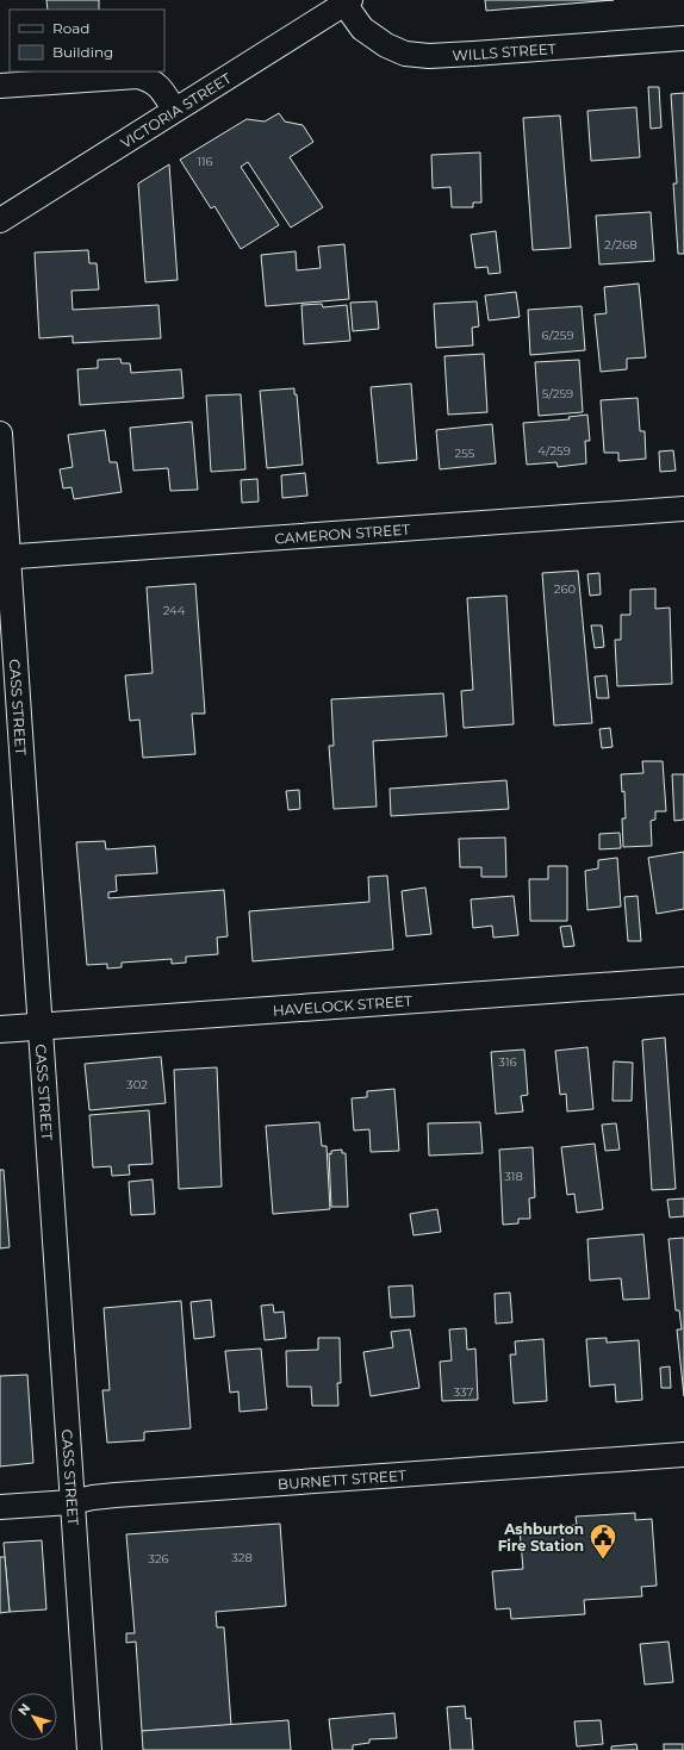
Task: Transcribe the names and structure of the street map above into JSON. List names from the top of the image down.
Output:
{
  "streets": {
    "street": [
      "WILLS STREET",
      "VICTORIA STREET",
      "CAMERON STREET",
      "CASS STREET",
      "HAVELOCK STREET",
      "BURNETT STREET"
    ]
  },
  "crossings": [
    ["WILLS STREET", "VICTORIA STREET"],
    ["CAMERON STREET", "CASS STREET"],
    ["CASS STREET", "HAVELOCK STREET"],
    ["CASS STREET", "BURNETT STREET"]
  ],
  "places": {
    "public building": ["Ashburton Fire Station"]
  },
  "house_numbers": [
    "116",
    "2/268",
    "6/259",
    "5/259",
    "4/259",
    "255",
    "260",
    "244",
    "316",
    "302",
    "318",
    "337",
    "328",
    "326"
  ],
  "legend": ["Road", "Building"],
  "north": "top left"
}
